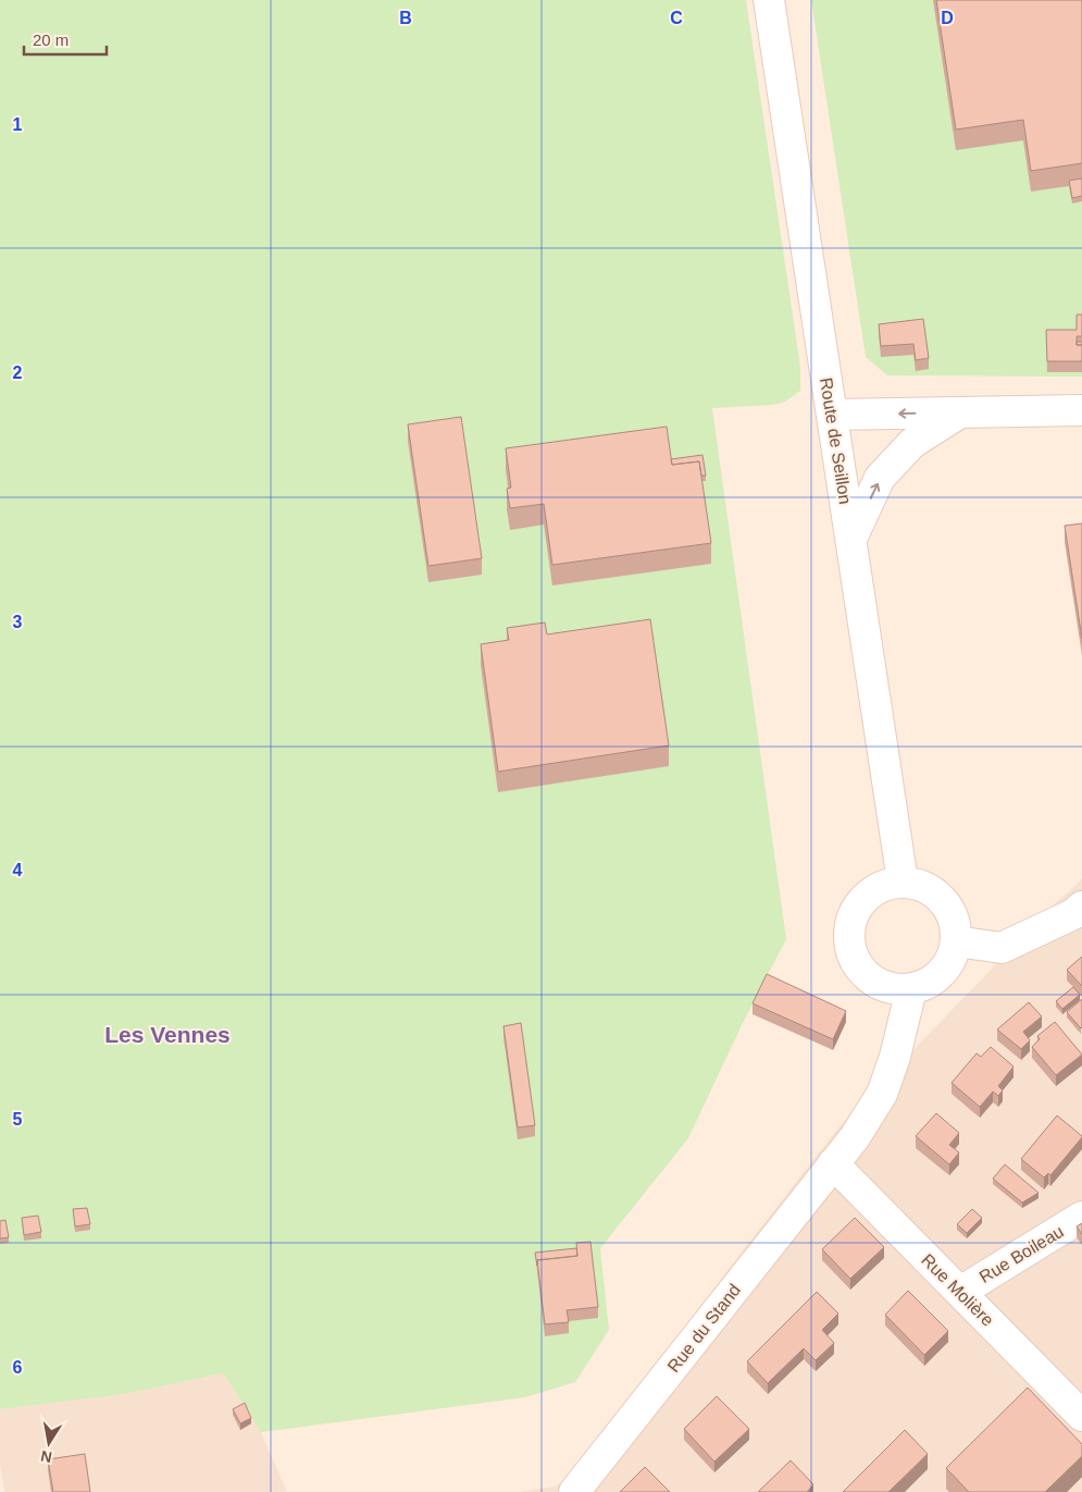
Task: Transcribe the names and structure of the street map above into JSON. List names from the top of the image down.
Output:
{
  "streets": {
    "street": [
      "Route de Seillon",
      "Rue Boileau",
      "Rue Molière",
      "Rue du Stand"
    ]
  },
  "crossings": [
    ["Route de Seillon", "Rue du Stand"],
    ["Rue Boileau", "Rue Molière"],
    ["Rue Molière", "Rue du Stand"]
  ],
  "districts": ["Les Vennes"],
  "scale_bar": "20 m",
  "north": "bottom",
  "grid": {
    "columns": ["B", "C", "D"],
    "rows": [
      "1",
      "2",
      "3",
      "4",
      "5",
      "6"
    ]
  }
}
